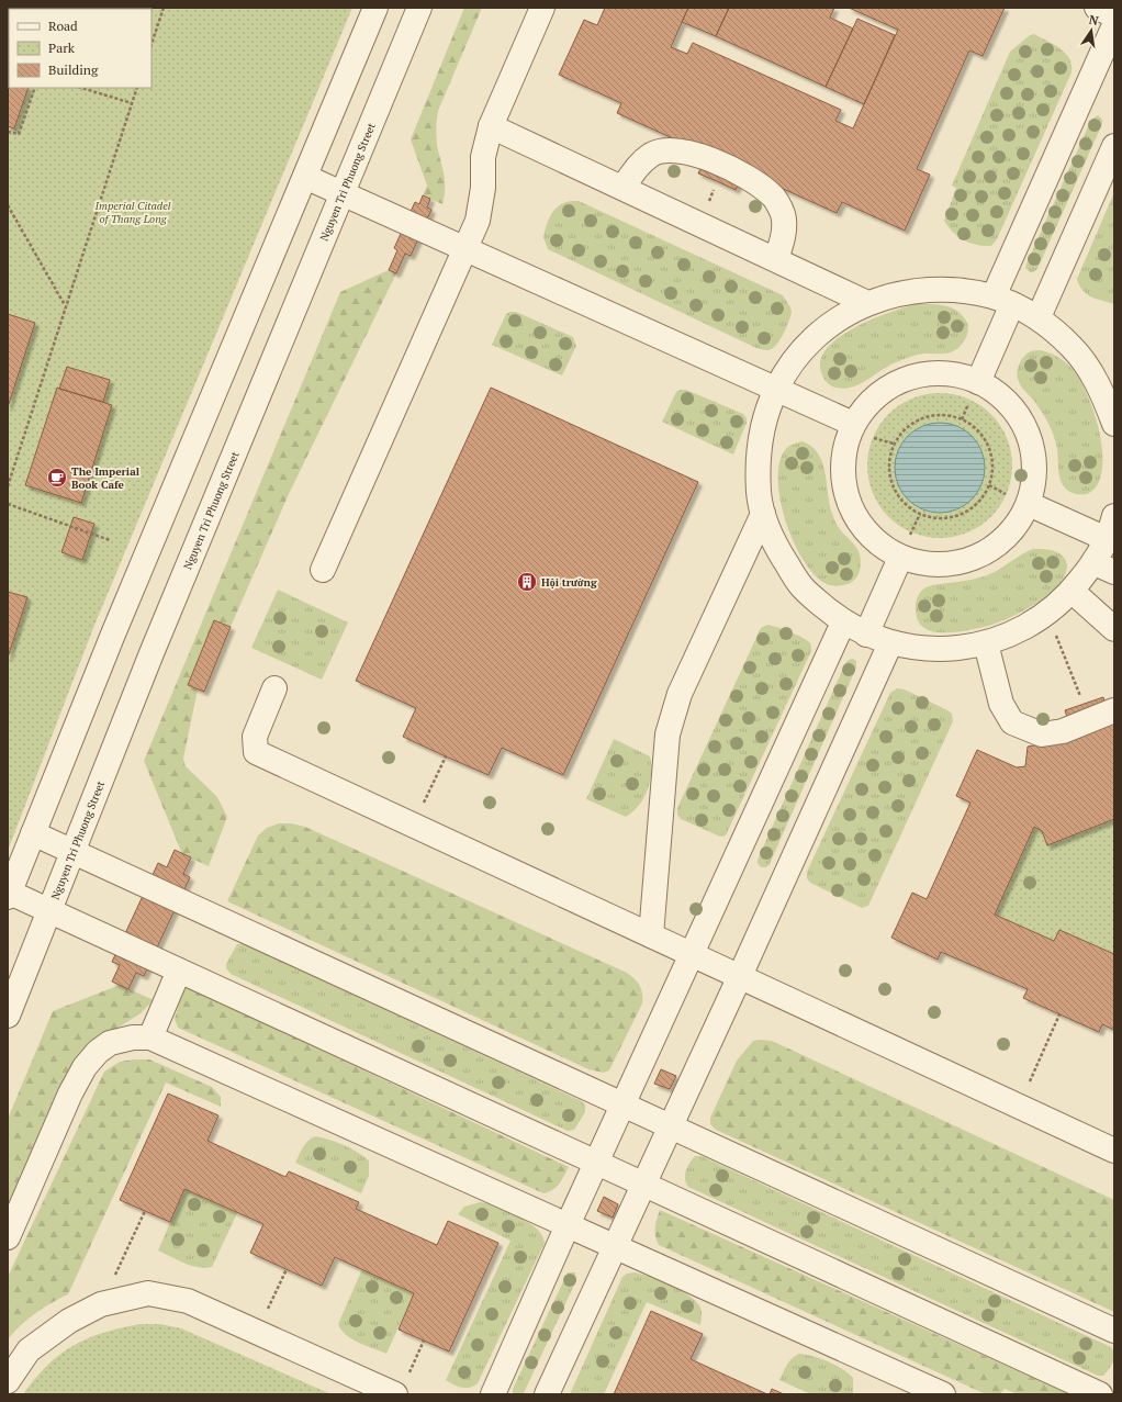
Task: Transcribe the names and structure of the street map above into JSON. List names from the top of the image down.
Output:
{
  "streets": {
    "street": ["Nguyen Tri Phuong Street"]
  },
  "parks": ["Imperial Citadel of Thang Long"],
  "places": {
    "cafe": ["The Imperial Book Cafe"],
    "building": ["Hội trường"]
  },
  "legend": ["Road", "Park", "Building"],
  "north": "top"
}
